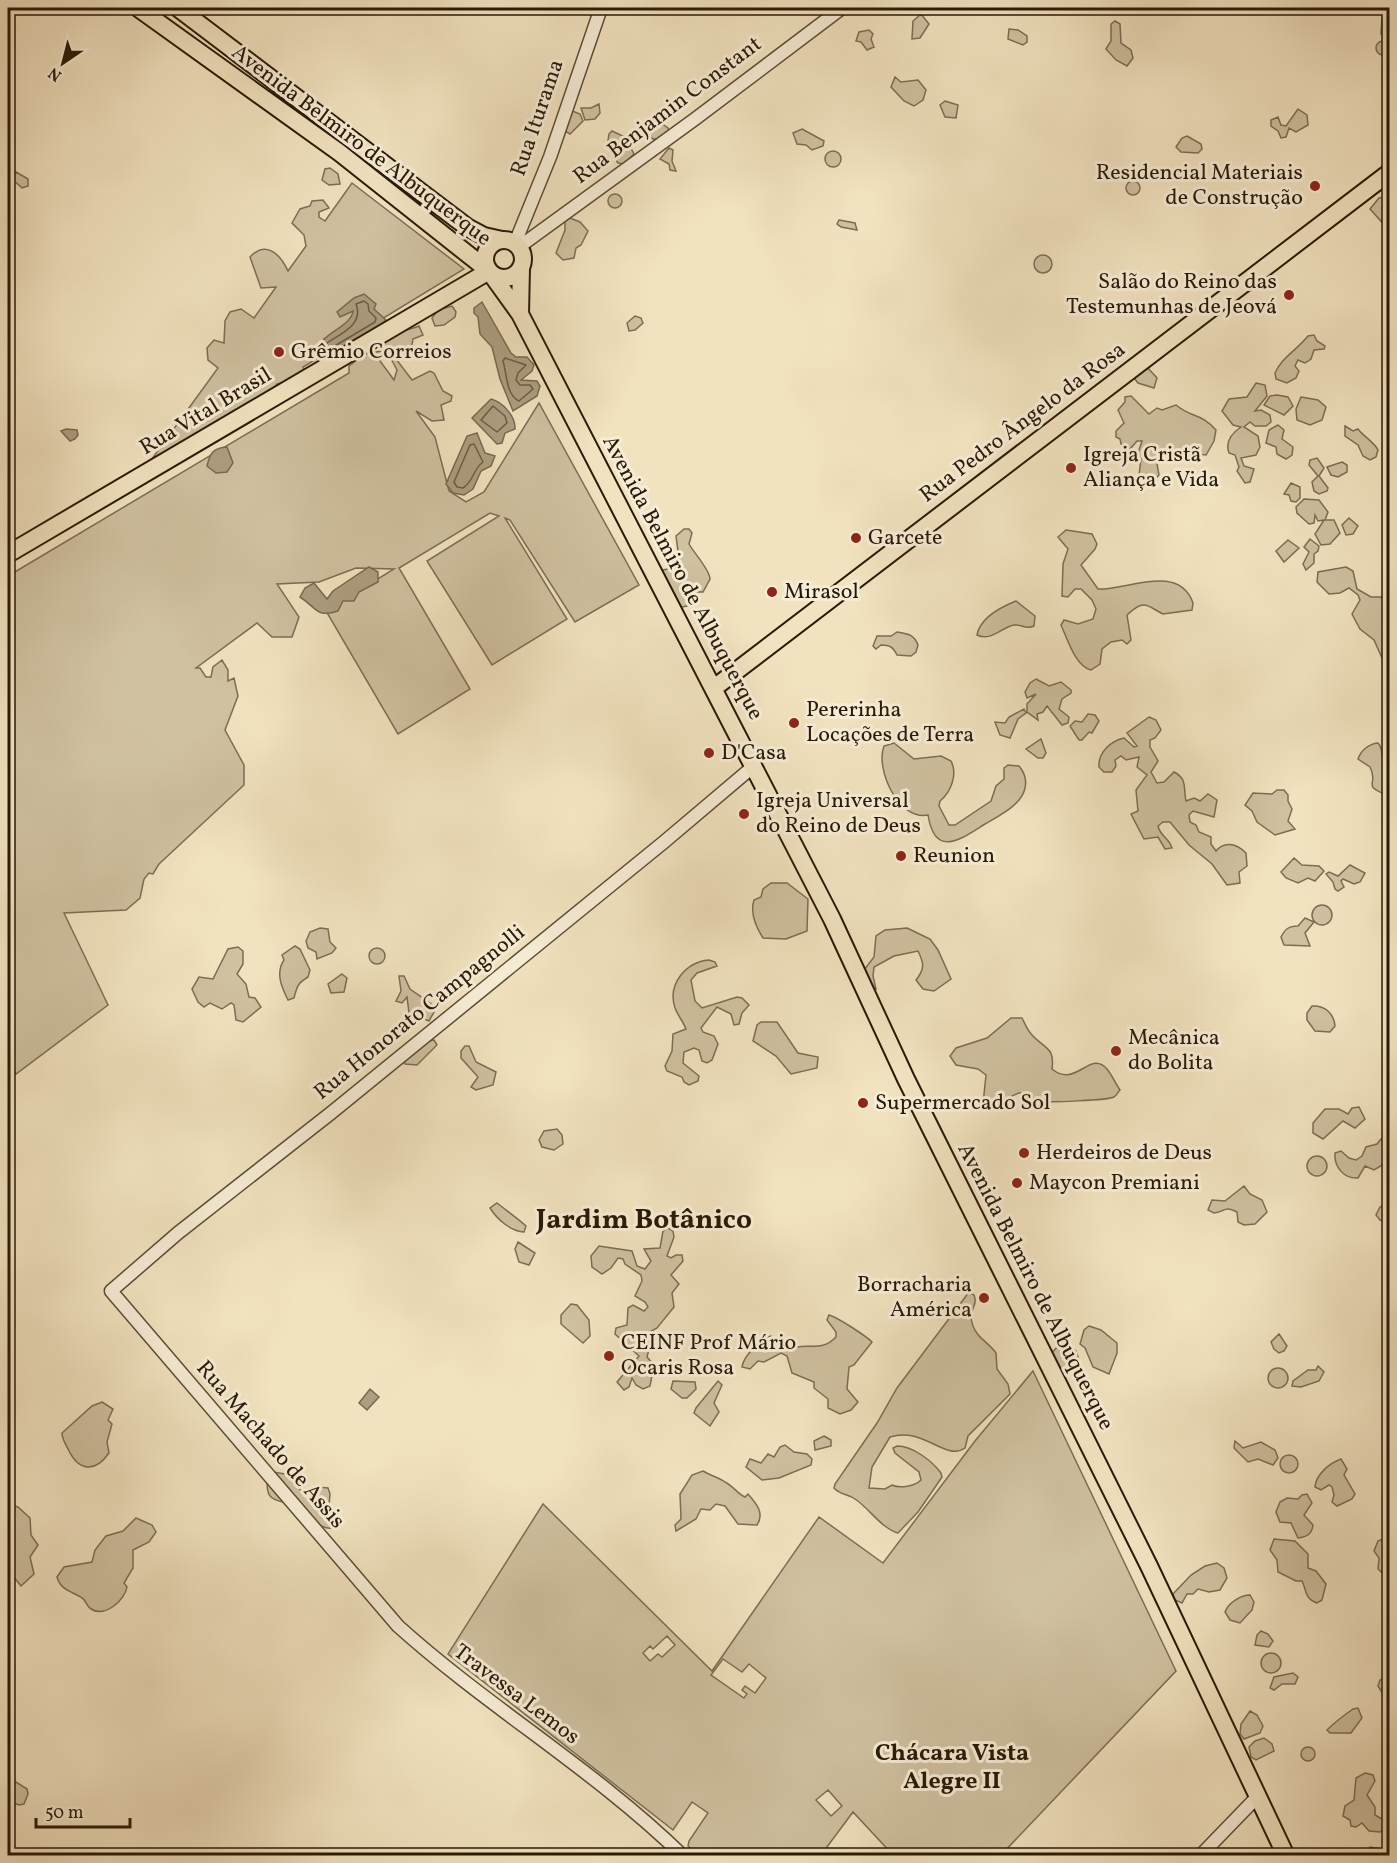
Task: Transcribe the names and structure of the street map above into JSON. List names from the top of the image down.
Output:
{
  "streets": {
    "main road": ["Avenida Belmiro de Albuquerque", "Rua Vital Brasil", "Rua Pedro Ângelo da Rosa"],
    "street": [
      "Rua Benjamin Constant",
      "Rua Iturama",
      "Rua Honorato Campagnolli",
      "Rua Machado de Assis",
      "Travessa Lemos"
    ]
  },
  "crossings": [
    ["Rua Benjamin Constant", "Rua Iturama"],
    ["Rua Benjamin Constant", "Avenida Belmiro de Albuquerque"],
    ["Rua Benjamin Constant", "Rua Vital Brasil"],
    ["Rua Iturama", "Avenida Belmiro de Albuquerque"],
    ["Rua Iturama", "Rua Vital Brasil"],
    ["Avenida Belmiro de Albuquerque", "Rua Vital Brasil"],
    ["Avenida Belmiro de Albuquerque", "Rua Pedro Ângelo da Rosa"],
    ["Avenida Belmiro de Albuquerque", "Rua Honorato Campagnolli"],
    ["Rua Honorato Campagnolli", "Rua Machado de Assis"],
    ["Rua Machado de Assis", "Travessa Lemos"]
  ],
  "districts": ["Jardim Botânico", "Chácara Vista Alegre II"],
  "places": [
    "Residencial Materiais de Construção",
    "Salão do Reino das Testemunhas de Jeová",
    "Grêmio Correios",
    "Igreja Cristã Aliança e Vida",
    "Garcete",
    "Mirasol",
    "Pererinha Locações de Terra",
    "D'Casa",
    "Igreja Universal do Reino de Deus",
    "Reunion",
    "Mecânica do Bolita",
    "Supermercado Sol",
    "Herdeiros de Deus",
    "Maycon Premiani",
    "Borracharia América",
    "CEINF Prof Mário Ocaris Rosa"
  ],
  "scale_bar": "50 m",
  "north": "bottom left"
}
